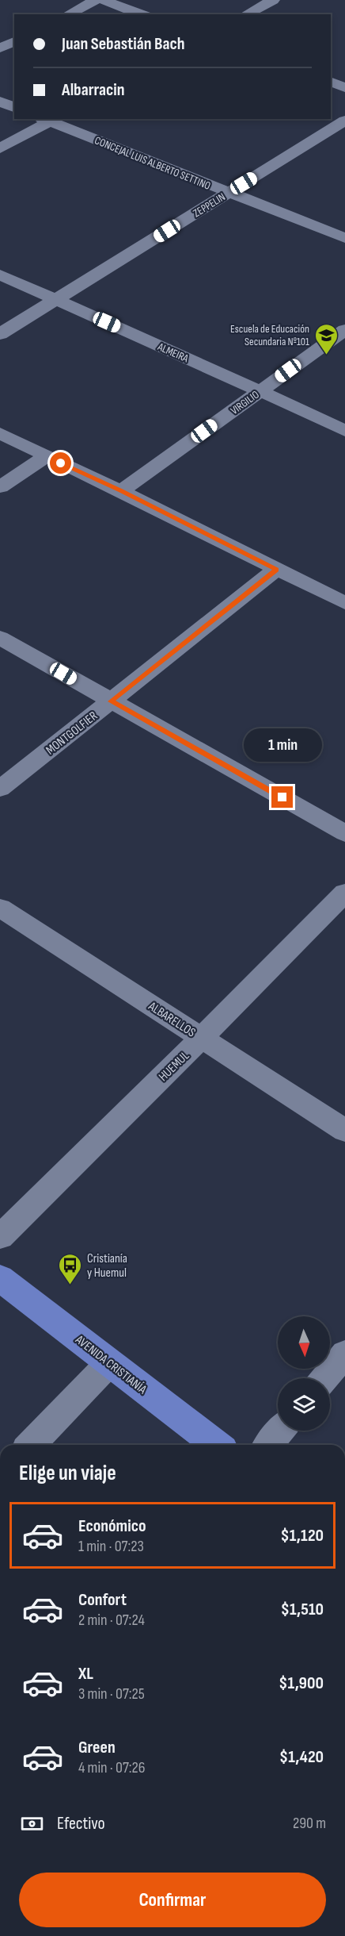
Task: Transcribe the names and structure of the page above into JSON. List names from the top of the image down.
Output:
{
  "streets": {
    "main road": ["AVENIDA CRISTIANÍA"],
    "street": [
      "CONCEJAL LUIS ALBERTO SETTINO",
      "ZEPPELIN",
      "ALMEIRA",
      "VIRGILIO",
      "MONTGOLFIER",
      "ALBARELLOS",
      "HUEMUL"
    ]
  },
  "crossings": [
    ["CONCEJAL LUIS ALBERTO SETTINO", "ZEPPELIN"],
    ["ZEPPELIN", "ALMEIRA"],
    ["ALMEIRA", "VIRGILIO"],
    ["ALBARELLOS", "HUEMUL"]
  ],
  "places": {
    "school or university": ["Escuela de Educación Secundaria Nº101"],
    "bus stop": ["Cristianía y Huemul"]
  },
  "north": "bottom",
  "page": {
    "banner": ["Juan Sebastián Bach", "Albarracin"],
    "bubble": "1 min",
    "heading": "Elige un viaje",
    "list": [
      {
        "name": "Económico",
        "note": "1 min · 07:23",
        "value": "$1,120"
      },
      {
        "name": "Confort",
        "note": "2 min · 07:24",
        "value": "$1,510"
      },
      {
        "name": "XL",
        "note": "3 min · 07:25",
        "value": "$1,900"
      },
      {
        "name": "Green",
        "note": "4 min · 07:26",
        "value": "$1,420"
      }
    ],
    "pay": ["Efectivo", "290 m"],
    "buttons": "Confirmar"
  }
}
